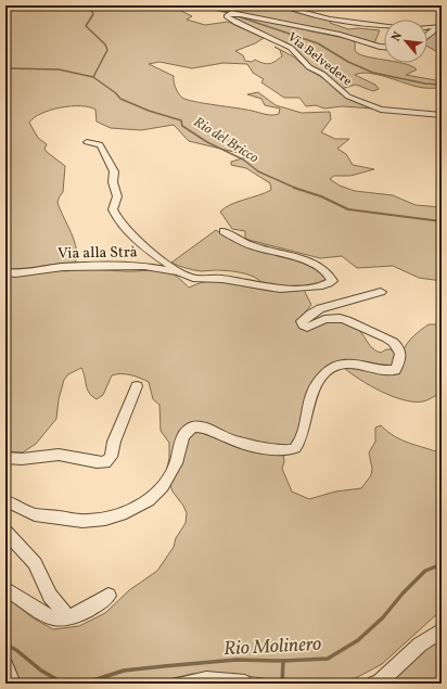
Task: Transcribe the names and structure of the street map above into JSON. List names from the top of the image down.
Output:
{
  "streets": {
    "street": ["Via Belvedere", "Via alla Strà"]
  },
  "water": ["Rio del Bricco", "Rio Molinero"],
  "north": "top left"
}
